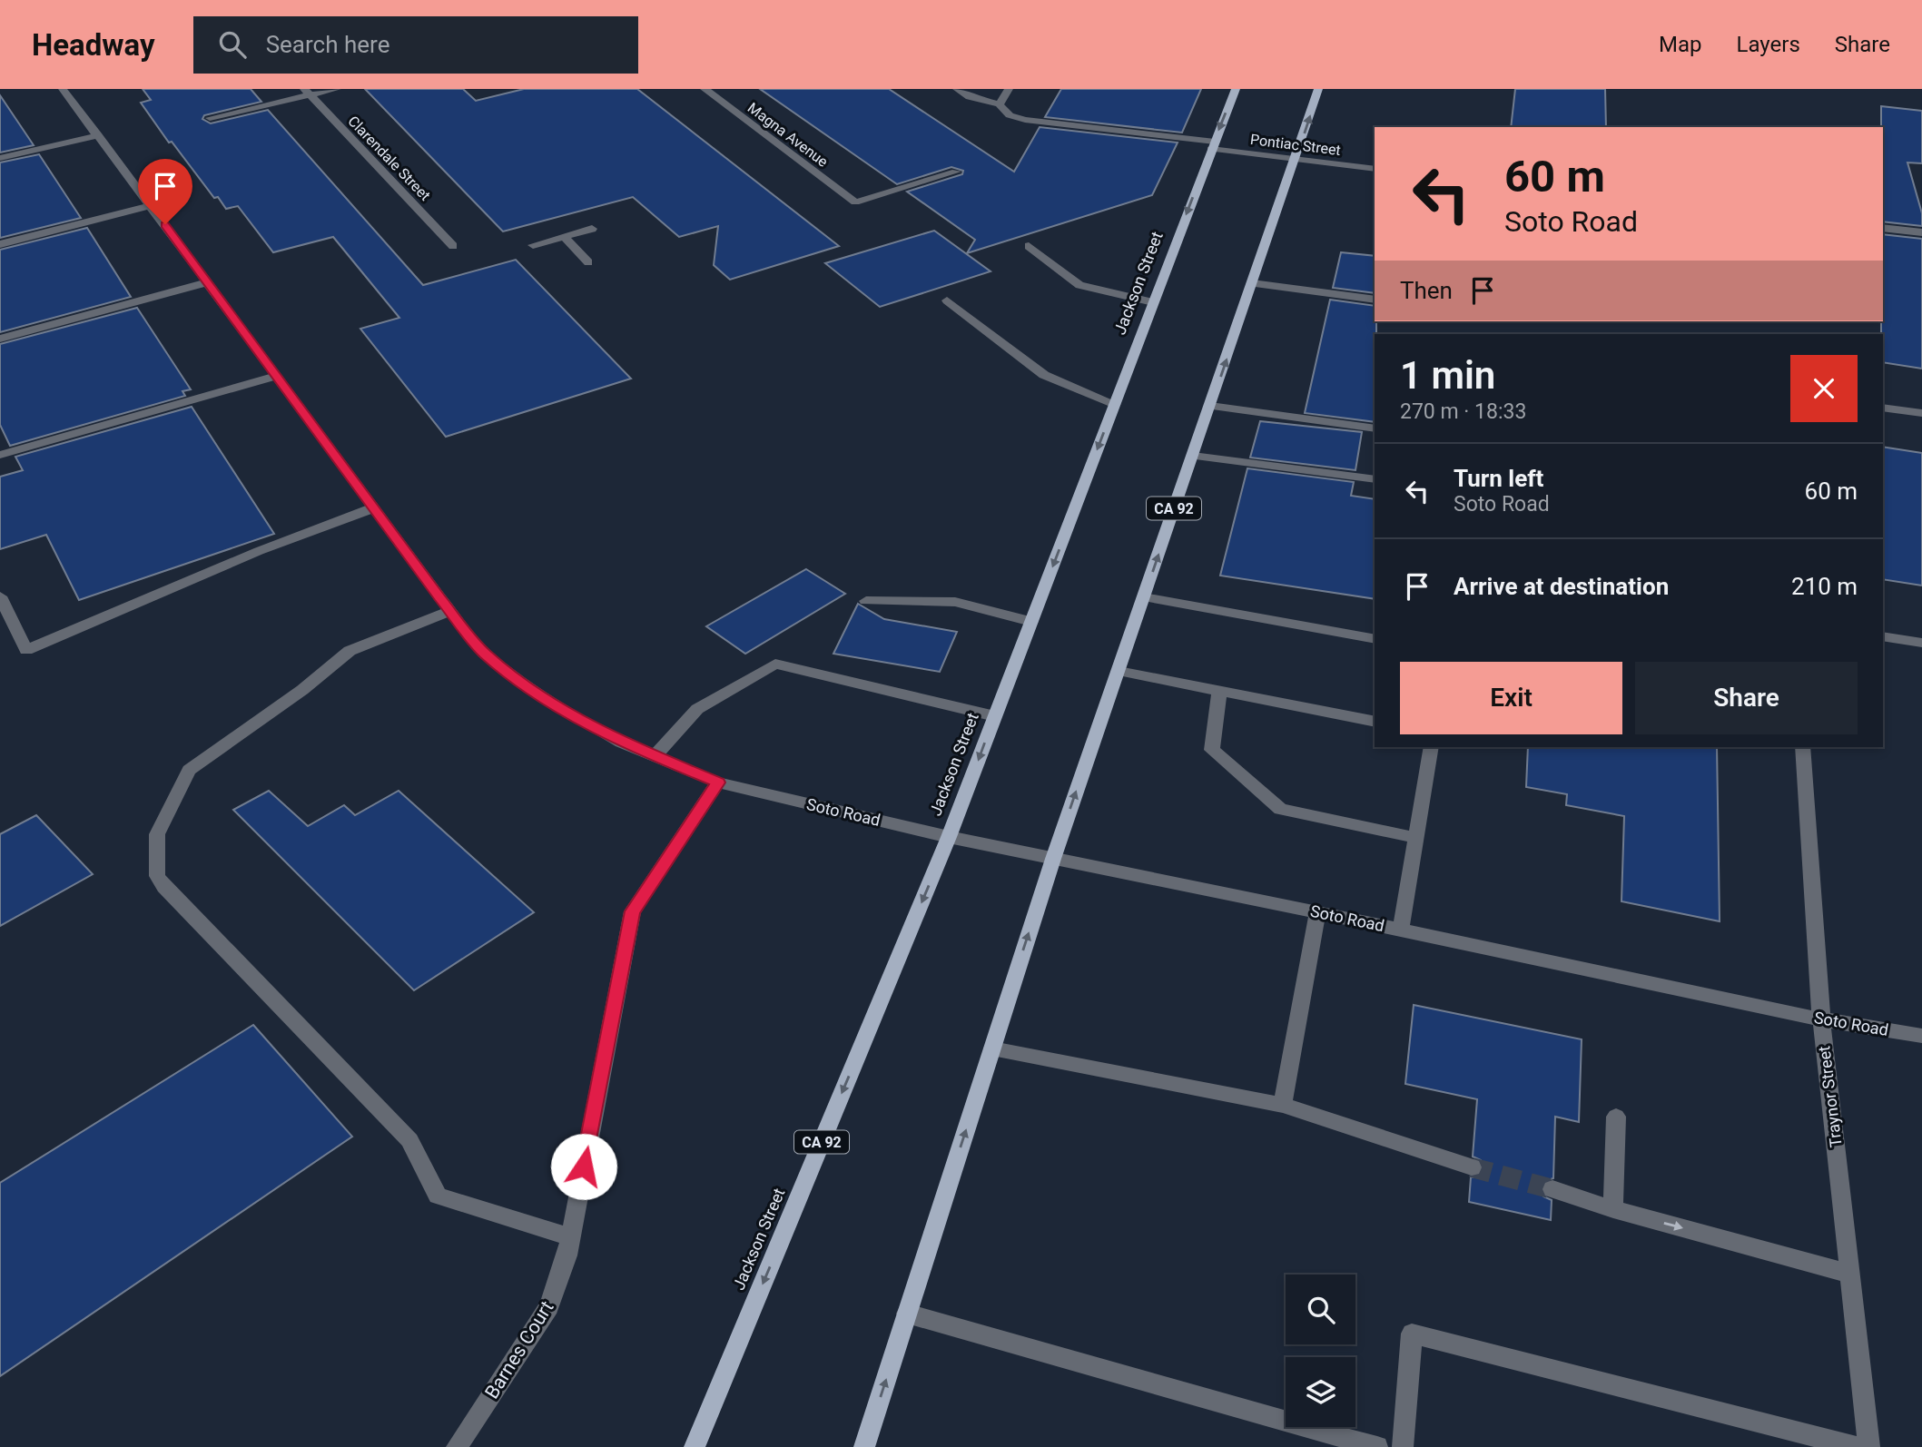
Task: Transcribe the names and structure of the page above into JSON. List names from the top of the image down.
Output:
{
  "streets": {
    "main road": ["Jackson Street", "CA 92"],
    "street": [
      "Magna Avenue",
      "Pontiac Street",
      "Clarendale Street",
      "Soto Road",
      "Traynor Street",
      "Barnes Court"
    ]
  },
  "crossings": [
    ["Pontiac Street", "Jackson Street"],
    ["Pontiac Street", "CA 92"],
    ["Jackson Street", "Soto Road"],
    ["CA 92", "Soto Road"],
    ["Soto Road", "Traynor Street"],
    ["Soto Road", "Barnes Court"]
  ],
  "page": {
    "header": "Headway",
    "search": "Search here",
    "nav": ["Map", "Layers", "Share"],
    "turn": ["60 m", "Soto Road"],
    "then": "Then",
    "heading": ["1 min", "270 m · 18:33"],
    "list": [
      {
        "name": "Turn left",
        "note": "Soto Road",
        "value": "60 m"
      },
      {
        "name": "Arrive at destination",
        "value": "210 m"
      }
    ],
    "buttons": ["Exit", "Share"]
  }
}
